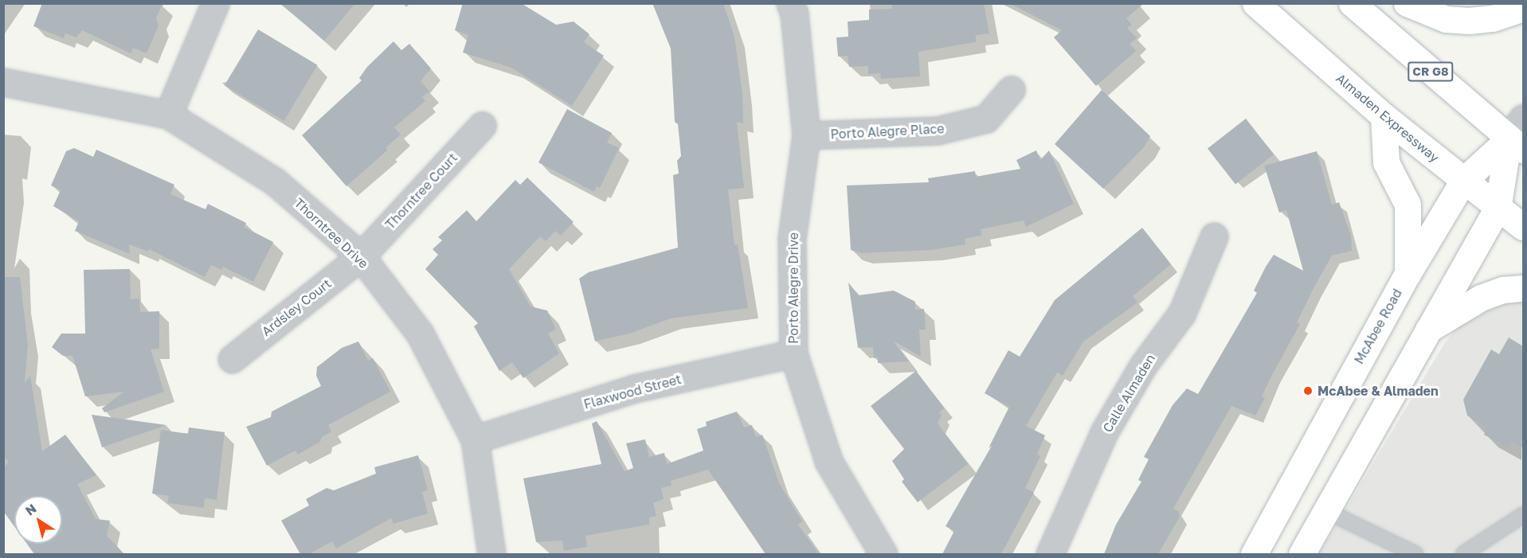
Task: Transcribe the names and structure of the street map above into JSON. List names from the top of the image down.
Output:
{
  "streets": {
    "street": [
      "CR G8",
      "Almaden Expressway",
      "Porto Alegre Place",
      "Thorntree Court",
      "Thorntree Drive",
      "Porto Alegre Drive",
      "Ardsley Court",
      "McAbee Road",
      "Flaxwood Street",
      "Calle Almaden"
    ]
  },
  "crossings": [
    ["CR G8", "McAbee Road"],
    ["Almaden Expressway", "McAbee Road"],
    ["Porto Alegre Place", "Porto Alegre Drive"],
    ["Thorntree Court", "Thorntree Drive"],
    ["Thorntree Court", "Ardsley Court"],
    ["Thorntree Drive", "Ardsley Court"],
    ["Thorntree Drive", "Flaxwood Street"],
    ["Porto Alegre Drive", "Flaxwood Street"]
  ],
  "places": ["McAbee & Almaden"],
  "north": "top left"
}
